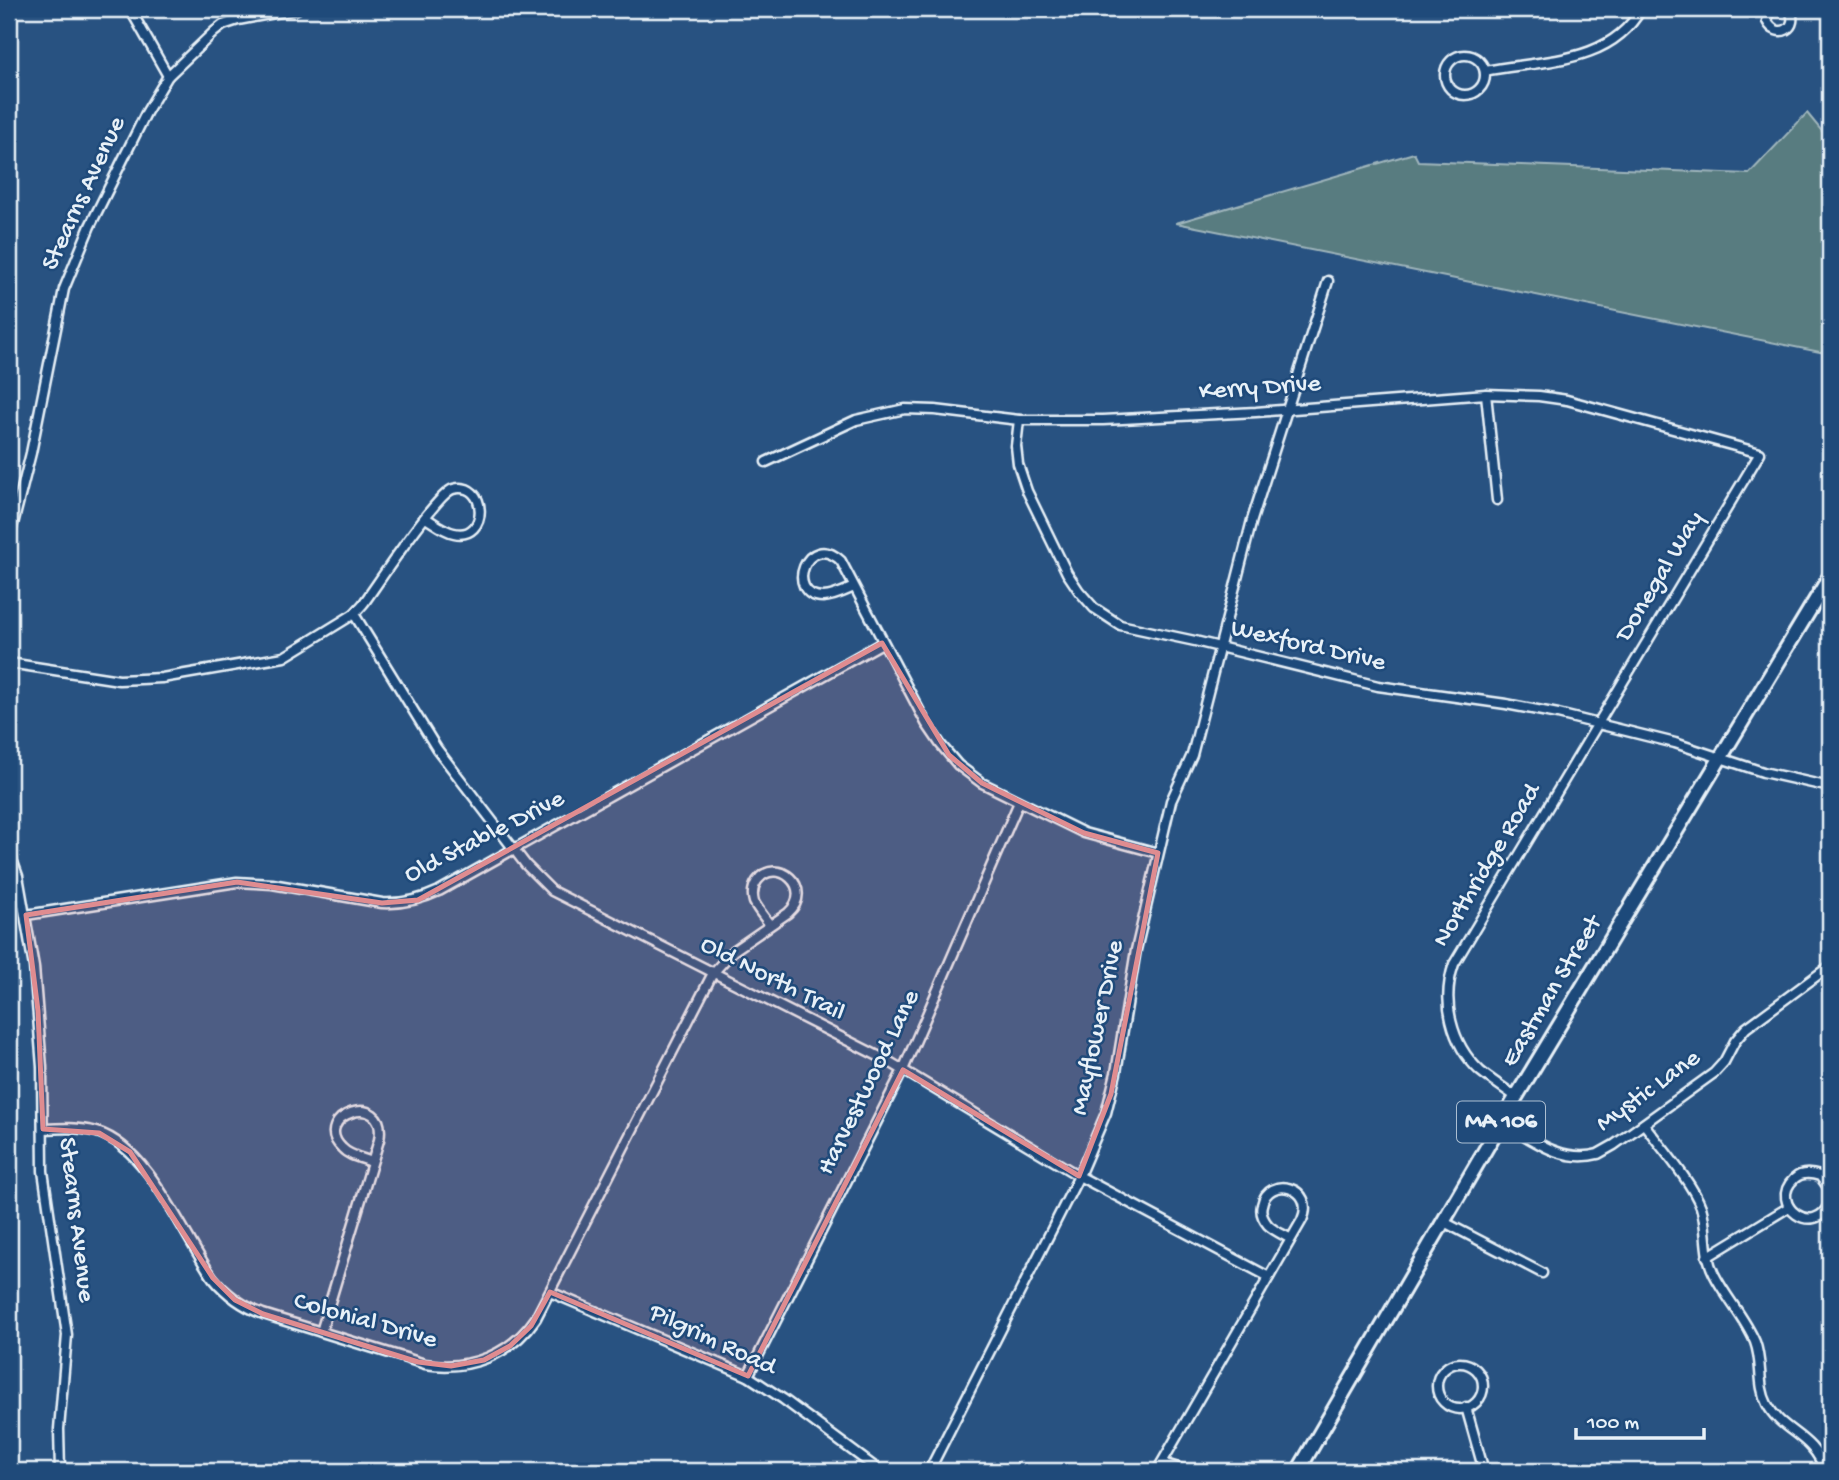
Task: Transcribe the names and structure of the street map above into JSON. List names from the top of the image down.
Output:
{
  "streets": {
    "main road": ["Eastman Street", "MA 106"],
    "street": [
      "Stearns Avenue",
      "Kerry Drive",
      "Donegal Way",
      "Wexford Drive",
      "Old Stable Drive",
      "Northridge Road",
      "Old North Trail",
      "Mayflower Drive",
      "Harvestwood Lane",
      "Mystic Lane",
      "Colonial Drive",
      "Pilgrim Road"
    ]
  },
  "crossings": [
    ["Stearns Avenue", "Old Stable Drive"],
    ["Stearns Avenue", "Colonial Drive"],
    ["Kerry Drive", "Donegal Way"],
    ["Kerry Drive", "Wexford Drive"],
    ["Kerry Drive", "Mayflower Drive"],
    ["Donegal Way", "Wexford Drive"],
    ["Donegal Way", "Northridge Road"],
    ["Wexford Drive", "Northridge Road"],
    ["Wexford Drive", "Eastman Street"],
    ["Wexford Drive", "Mayflower Drive"],
    ["Old Stable Drive", "Old North Trail"],
    ["Northridge Road", "Eastman Street"],
    ["Old North Trail", "Mayflower Drive"],
    ["Old North Trail", "Harvestwood Lane"],
    ["Old North Trail", "Colonial Drive"],
    ["Eastman Street", "Mystic Lane"],
    ["Harvestwood Lane", "Pilgrim Road"],
    ["Colonial Drive", "Pilgrim Road"]
  ],
  "scale_bar": "100 m"
}
